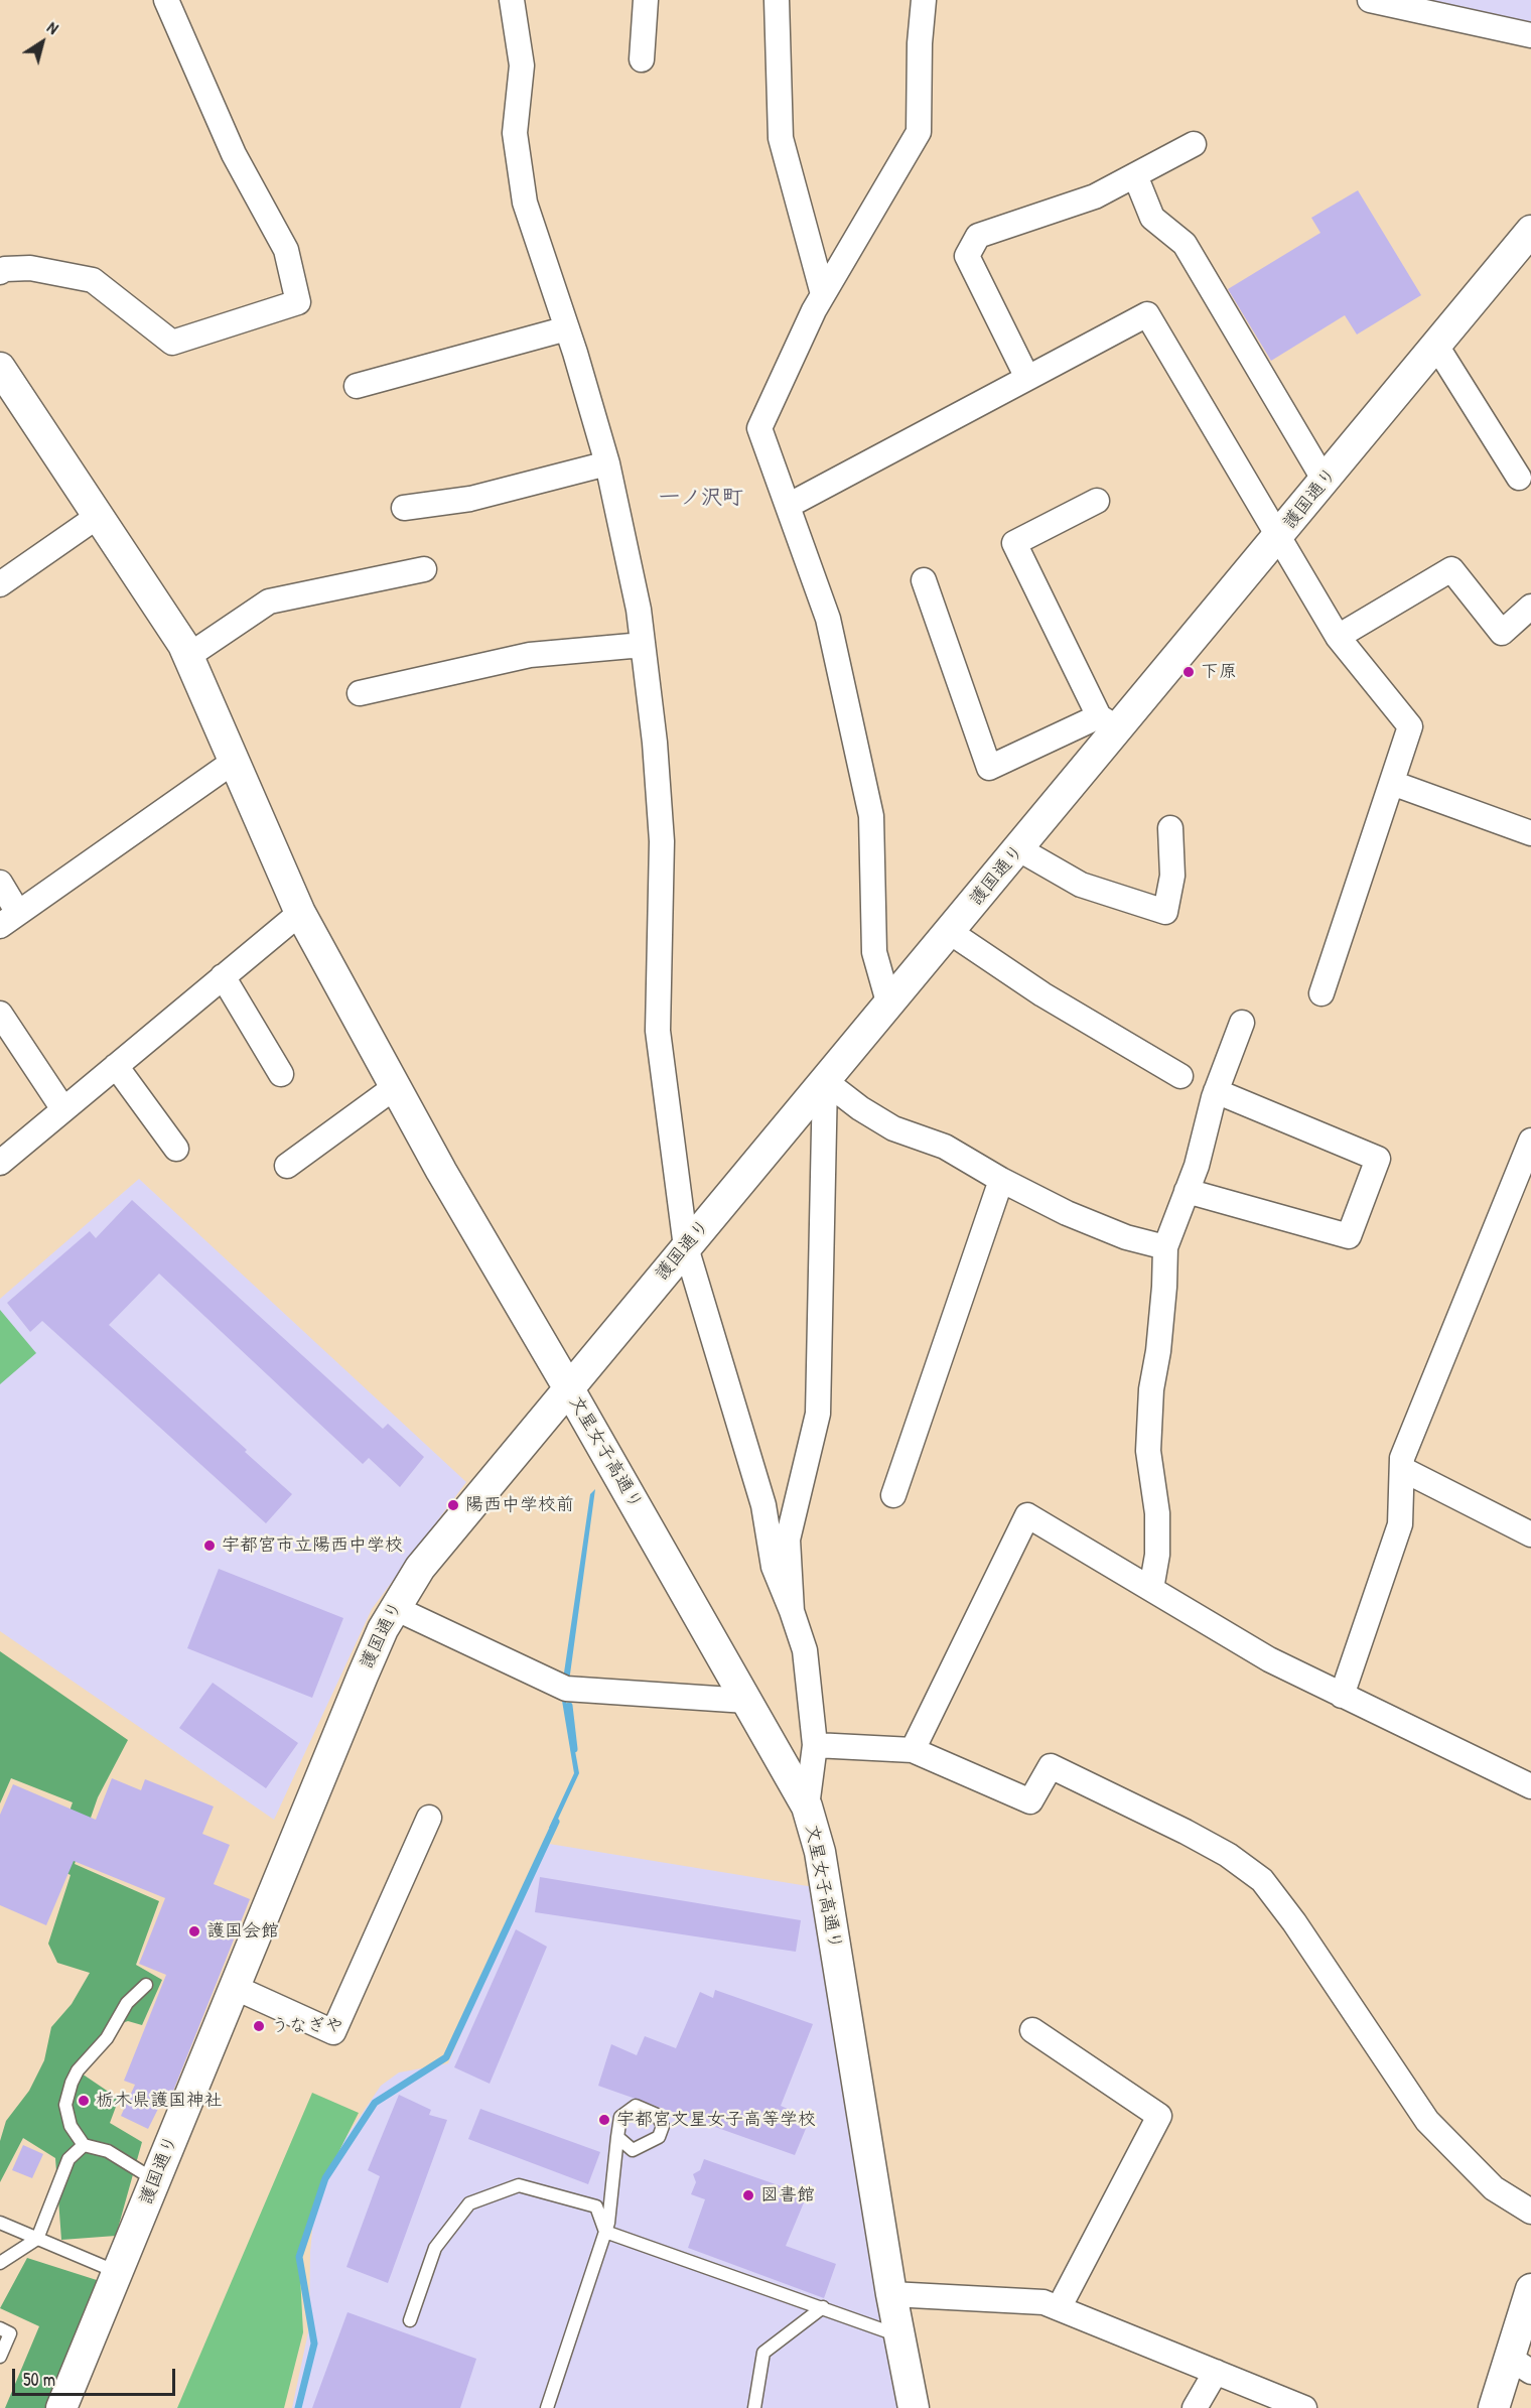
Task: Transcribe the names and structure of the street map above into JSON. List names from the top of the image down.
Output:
{
  "streets": {
    "street": ["護国通り", "文星女子高通り"]
  },
  "crossings": [
    ["護国通り", "文星女子高通り"]
  ],
  "districts": ["一ノ沢町"],
  "places": [
    "下原",
    "陽西中学校前",
    "宇都宮市立陽西中学校",
    "護国会館",
    "うなぎや",
    "栃木県護国神社",
    "宇都宮文星女子高等学校",
    "図書館"
  ],
  "scale_bar": "50 m",
  "north": "top right"
}
